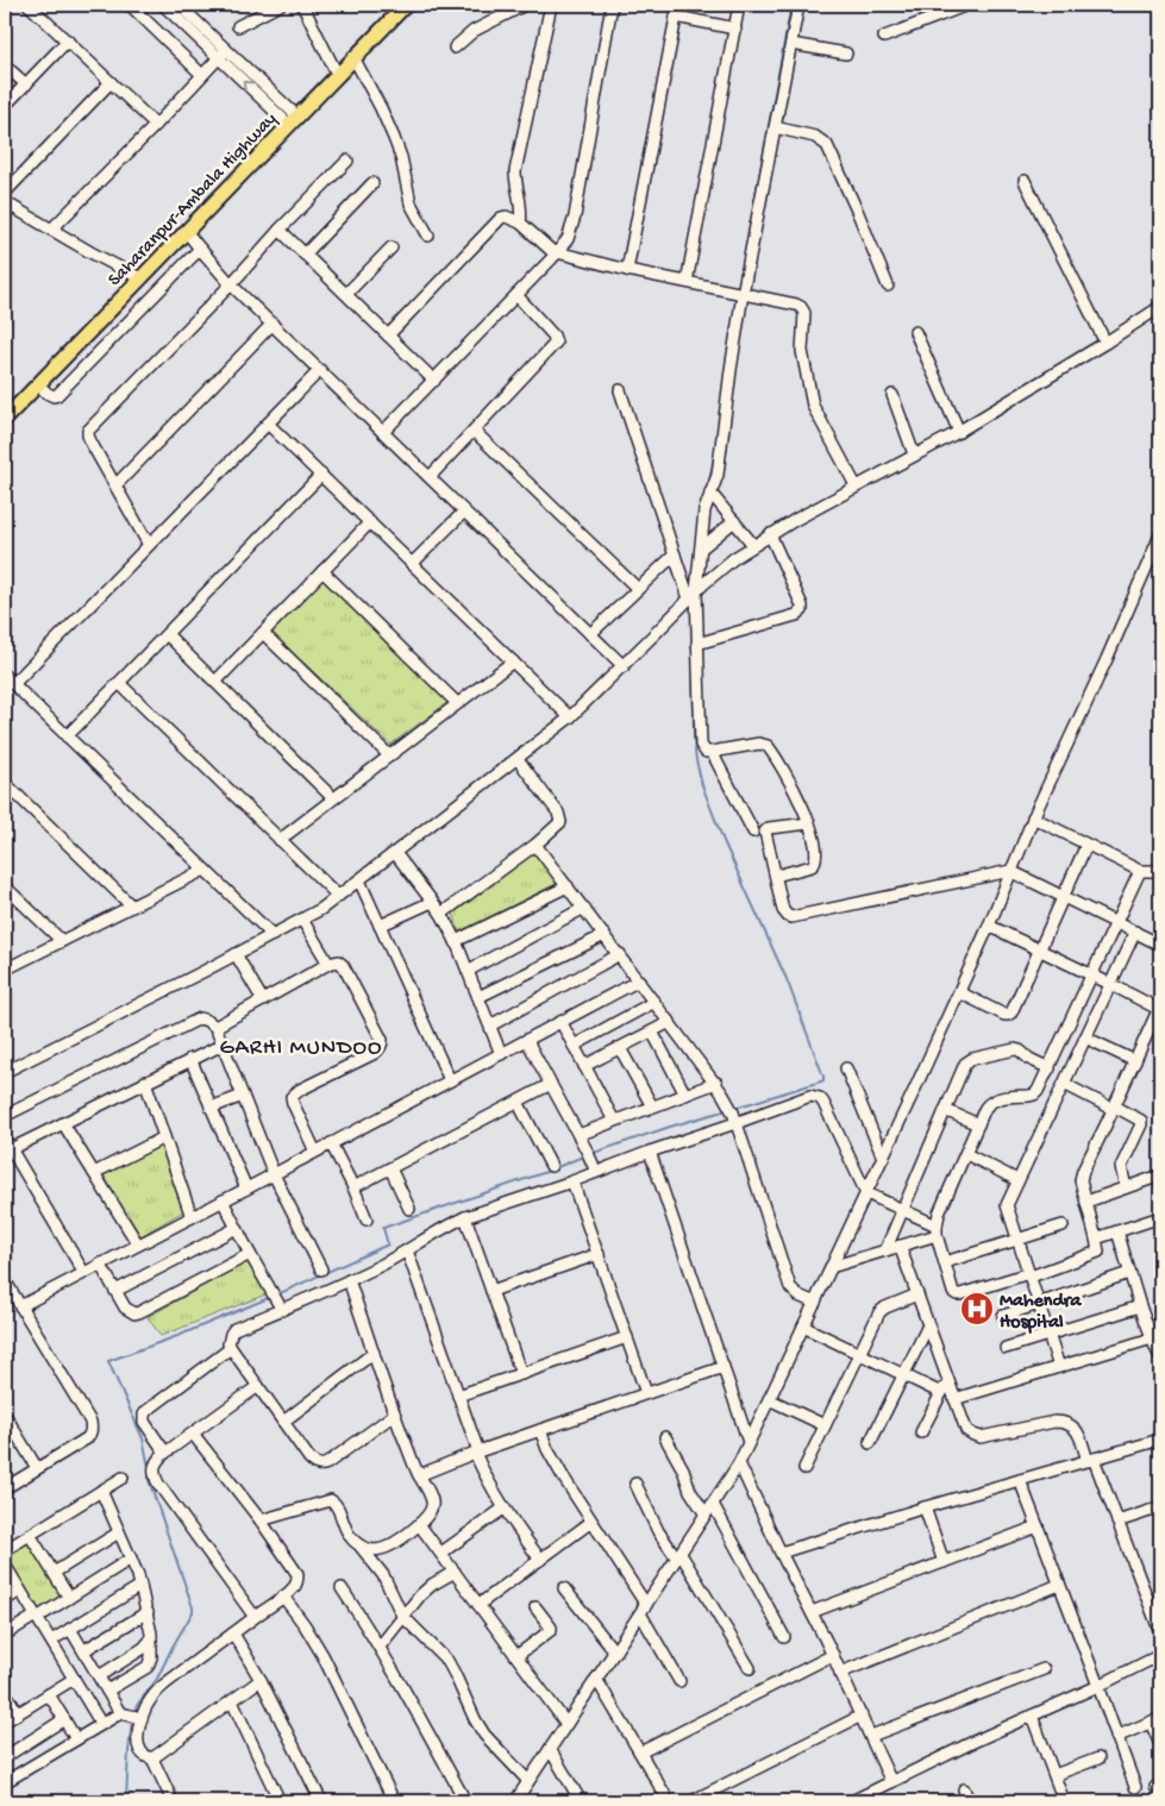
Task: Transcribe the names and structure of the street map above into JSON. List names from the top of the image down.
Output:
{
  "streets": {
    "main road": ["Saharanpur-Ambala Highway"]
  },
  "districts": ["GARHI MUNDOO"],
  "places": {
    "hospital": ["Mahendra Hospital"]
  }
}
